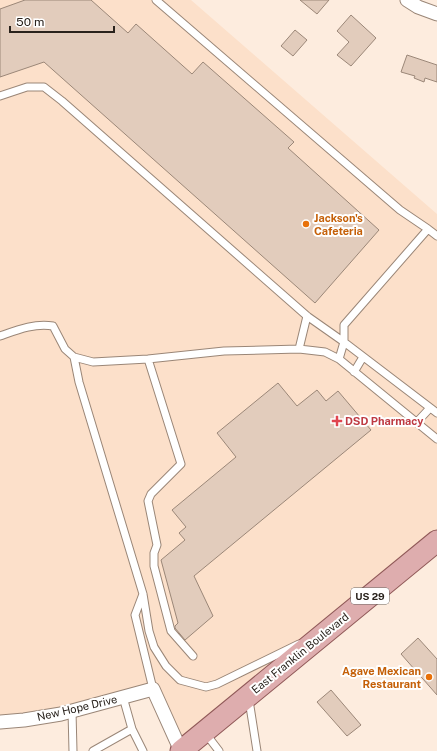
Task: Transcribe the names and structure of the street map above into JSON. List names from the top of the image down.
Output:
{
  "streets": {
    "main road": ["US 29", "East Franklin Boulevard"],
    "street": ["New Hope Drive"]
  },
  "places": {
    "other": ["Jackson's Cafeteria", "Agave Mexican Restaurant"],
    "health": ["DSD Pharmacy"]
  },
  "scale_bar": "50 m"
}
